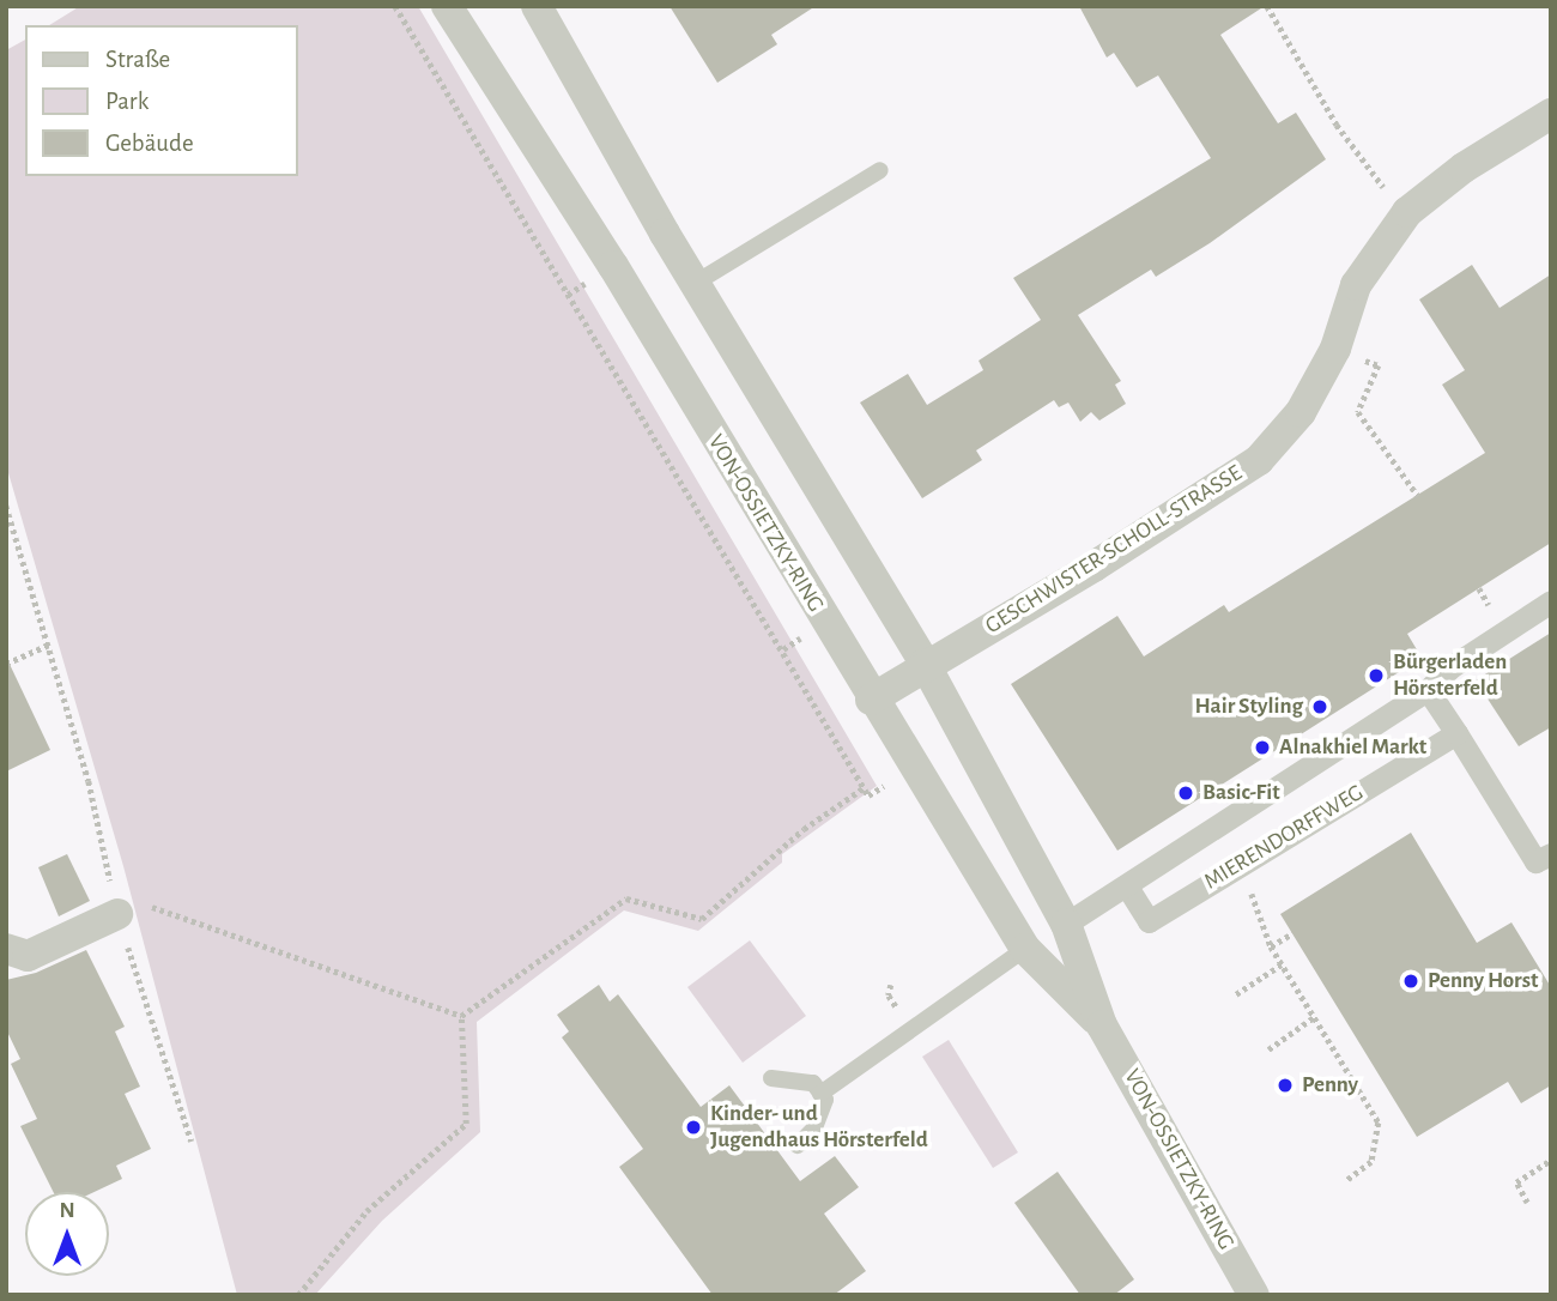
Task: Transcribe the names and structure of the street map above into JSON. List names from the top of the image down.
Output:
{
  "streets": {
    "street": ["VON-OSSIETZKY-RING", "GESCHWISTER-SCHOLL-STRASSE", "MIERENDORFFWEG"]
  },
  "crossings": [
    ["VON-OSSIETZKY-RING", "GESCHWISTER-SCHOLL-STRASSE"],
    ["VON-OSSIETZKY-RING", "MIERENDORFFWEG"]
  ],
  "places": [
    "Bürgerladen Hörsterfeld",
    "Hair Styling",
    "Alnakhiel Markt",
    "Basic-Fit",
    "Penny Horst",
    "Penny",
    "Kinder- und Jugendhaus Hörsterfeld"
  ],
  "legend": ["Straße", "Park", "Gebäude"],
  "north": "top"
}
